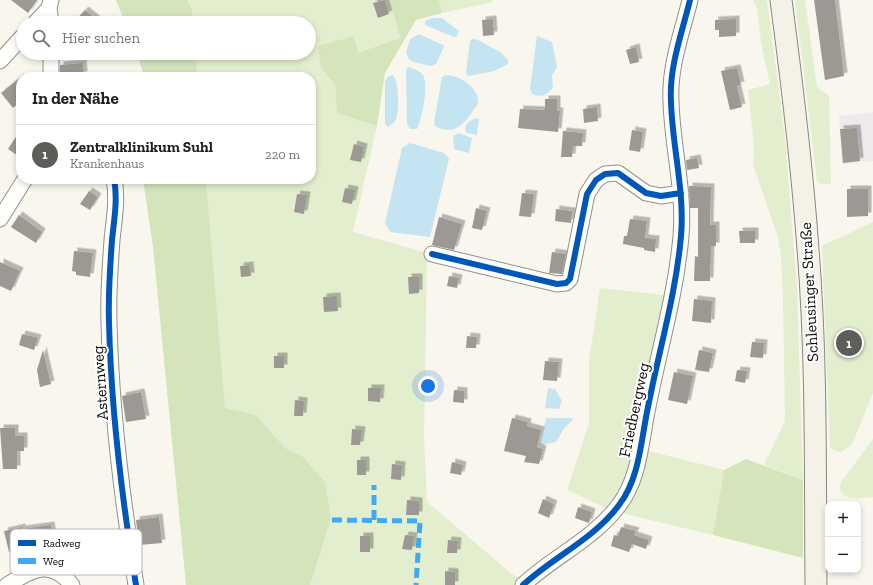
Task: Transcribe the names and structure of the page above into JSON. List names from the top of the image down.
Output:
{
  "streets": {
    "main road": ["Schleusinger Straße"],
    "street": ["Asternweg", "Friedbergweg"]
  },
  "legend": ["Radweg", "Weg"],
  "page": {
    "search": "Hier suchen",
    "heading": "In der Nähe",
    "list": [
      {
        "mark": "1",
        "name": "Zentralklinikum Suhl",
        "note": "Krankenhaus",
        "value": "220 m"
      }
    ],
    "pins": "1",
    "map_buttons": ["+", "−"]
  }
}
